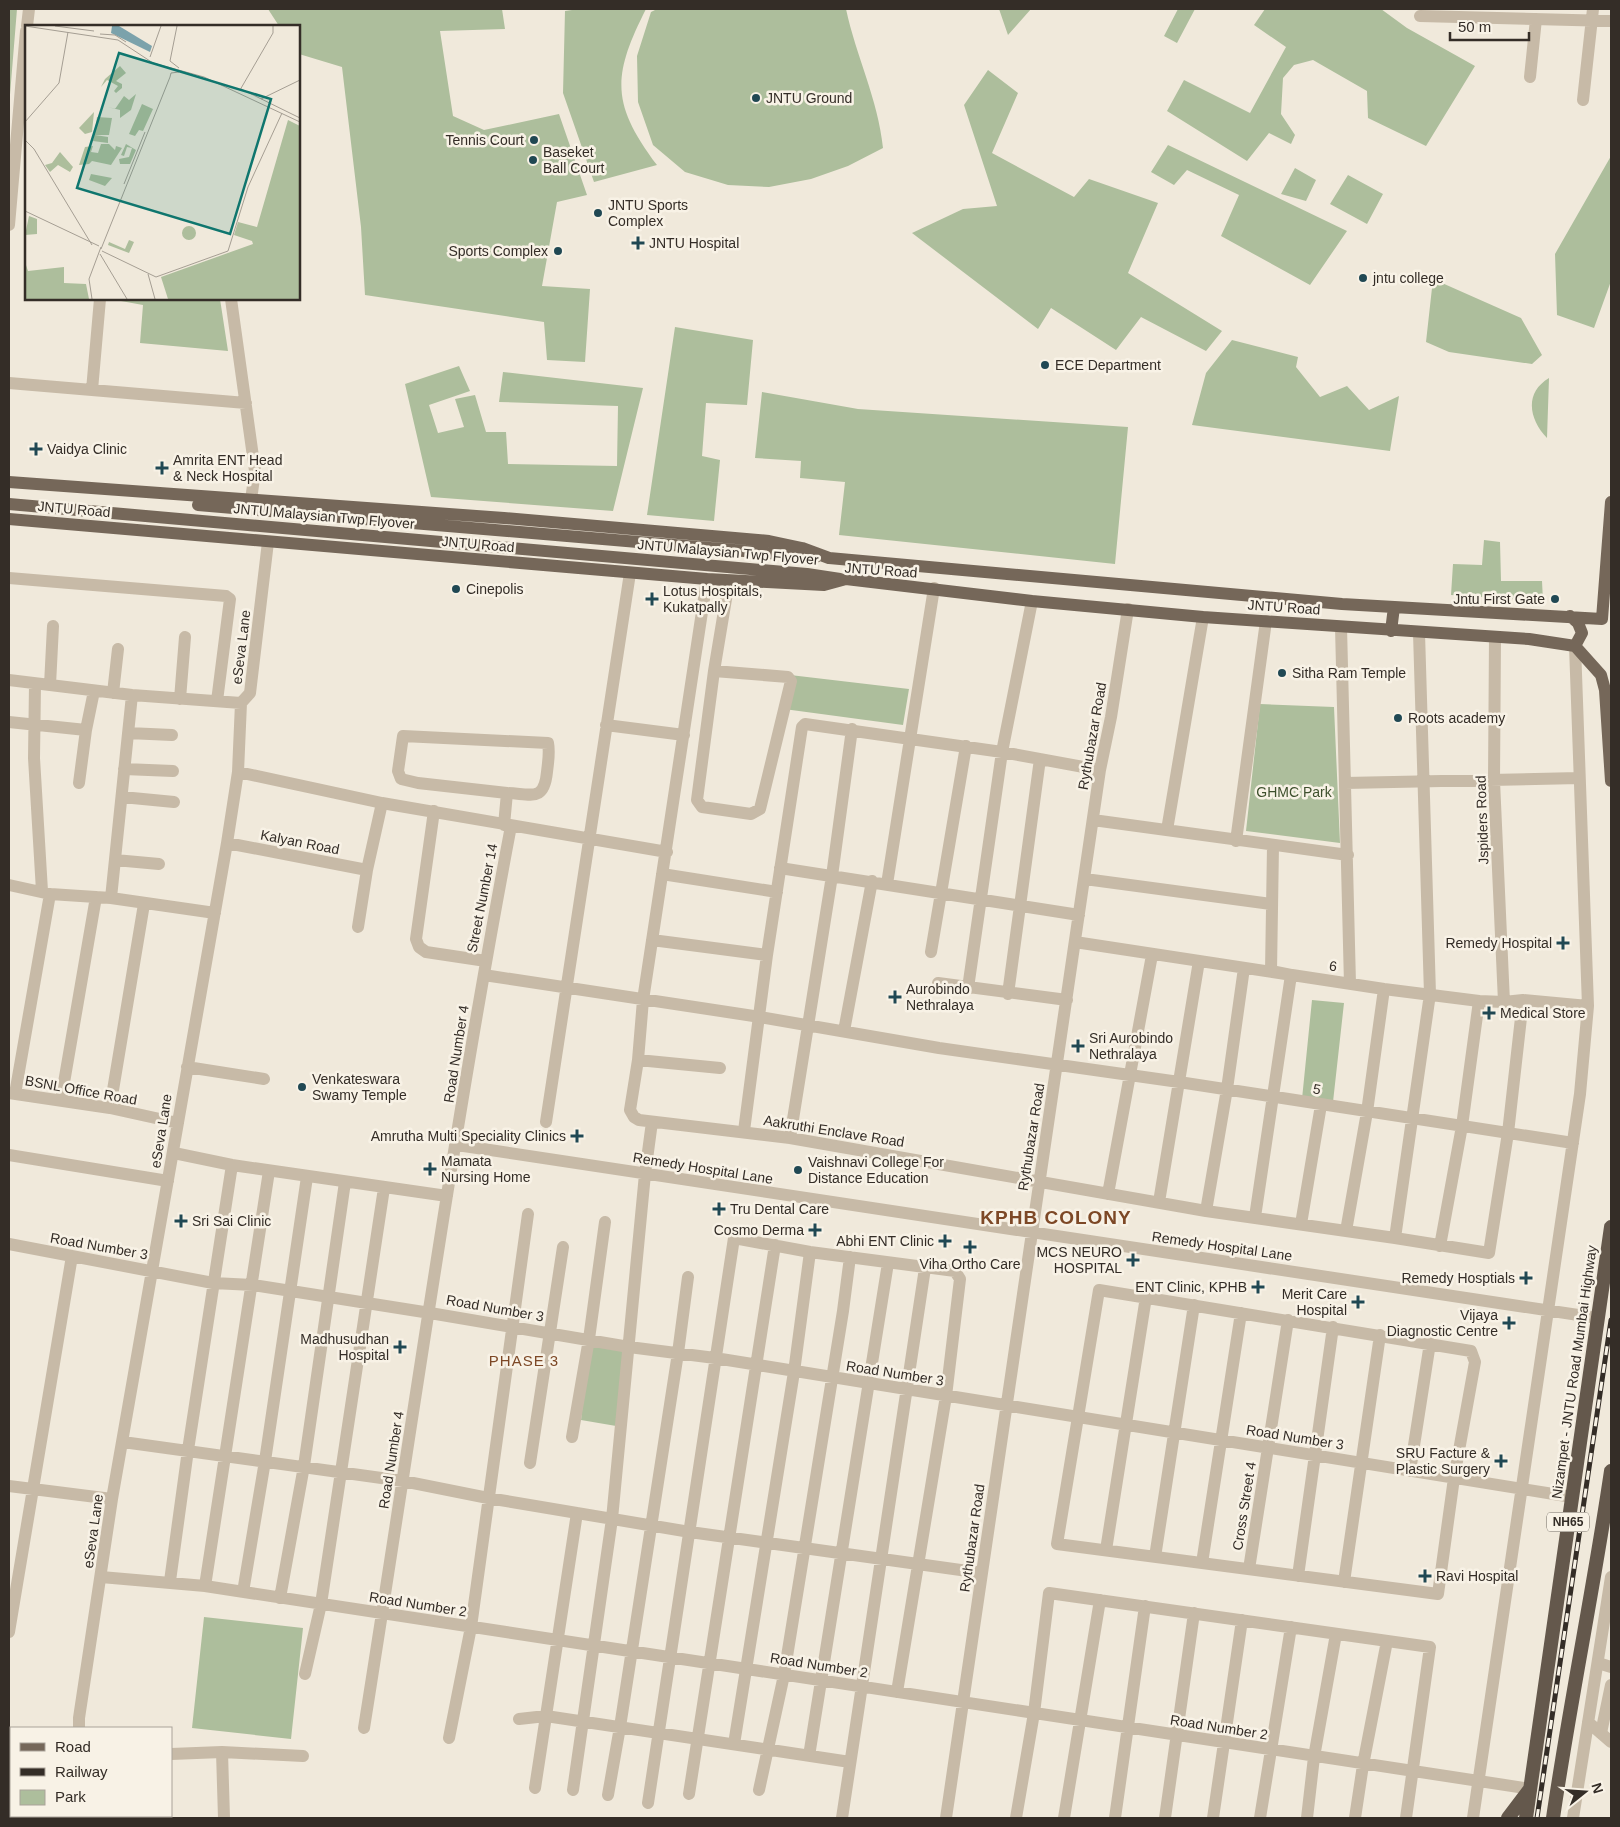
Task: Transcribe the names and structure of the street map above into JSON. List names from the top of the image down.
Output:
{
  "streets": {
    "highway": ["Nizampet - JNTU Road Mumbai Highway", "NH65"],
    "main road": ["JNTU Road", "JNTU Malaysian Twp Flyover"],
    "street": [
      "eSeva Lane",
      "Rythubazar Road",
      "Jspiders Road",
      "Kalyan Road",
      "Street Number 14",
      "6",
      "Road Number 4",
      "5",
      "BSNL Office Road",
      "Aakruthi Enclave Road",
      "Remedy Hospital Lane",
      "Road Number 3",
      "Cross Street 4",
      "Road Number 2"
    ]
  },
  "crossings": [
    ["JNTU Road", "JNTU Malaysian Twp Flyover"],
    ["JNTU Road", "eSeva Lane"],
    ["JNTU Road", "Rythubazar Road"],
    ["JNTU Road", "Jspiders Road"],
    ["eSeva Lane", "Kalyan Road"],
    ["eSeva Lane", "BSNL Office Road"],
    ["eSeva Lane", "Road Number 3"],
    ["eSeva Lane", "Road Number 2"],
    ["Rythubazar Road", "6"],
    ["Rythubazar Road", "5"],
    ["Rythubazar Road", "Aakruthi Enclave Road"],
    ["Rythubazar Road", "Remedy Hospital Lane"],
    ["Rythubazar Road", "Road Number 3"],
    ["Rythubazar Road", "Road Number 2"],
    ["Jspiders Road", "6"],
    ["Street Number 14", "Road Number 4"],
    ["Street Number 14", "5"],
    ["Road Number 4", "5"],
    ["Road Number 4", "Remedy Hospital Lane"],
    ["Road Number 4", "Road Number 3"],
    ["Road Number 4", "Road Number 2"],
    ["5", "Aakruthi Enclave Road"],
    ["Remedy Hospital Lane", "Nizampet - JNTU Road Mumbai Highway"],
    ["Road Number 3", "Nizampet - JNTU Road Mumbai Highway"],
    ["Road Number 3", "Cross Street 4"],
    ["Nizampet - JNTU Road Mumbai Highway", "Road Number 2"]
  ],
  "districts": ["KPHB COLONY", "PHASE 3"],
  "parks": ["GHMC Park"],
  "places": {
    "other": [
      "JNTU Ground",
      "Tennis Court",
      "Baseket Ball Court",
      "JNTU Sports Complex",
      "Sports Complex",
      "jntu college",
      "ECE Department",
      "Cinepolis",
      "Jntu First Gate",
      "Sitha Ram Temple",
      "Roots academy",
      "Venkateswara Swamy Temple",
      "Vaishnavi College For Distance Education"
    ],
    "health": [
      "JNTU Hospital",
      "Vaidya Clinic",
      "Amrita ENT Head & Neck Hospital",
      "Lotus Hospitals, Kukatpally",
      "Remedy Hospital",
      "Aurobindo Nethralaya",
      "Medical Store",
      "Sri Aurobindo Nethralaya",
      "Amrutha Multi Speciality Clinics",
      "Mamata Nursing Home",
      "Tru Dental Care",
      "Sri Sai Clinic",
      "Cosmo Derma",
      "Abhi ENT Clinic",
      "Viha Ortho Care",
      "MCS NEURO HOSPITAL",
      "Remedy Hosptials",
      "ENT Clinic, KPHB",
      "Merit Care Hospital",
      "Vijaya Diagnostic Centre",
      "Madhusudhan Hospital",
      "SRU Facture & Plastic Surgery",
      "Ravi Hospital"
    ]
  },
  "legend": ["Road", "Railway", "Park"],
  "scale_bar": "50 m",
  "north": "right"
}
